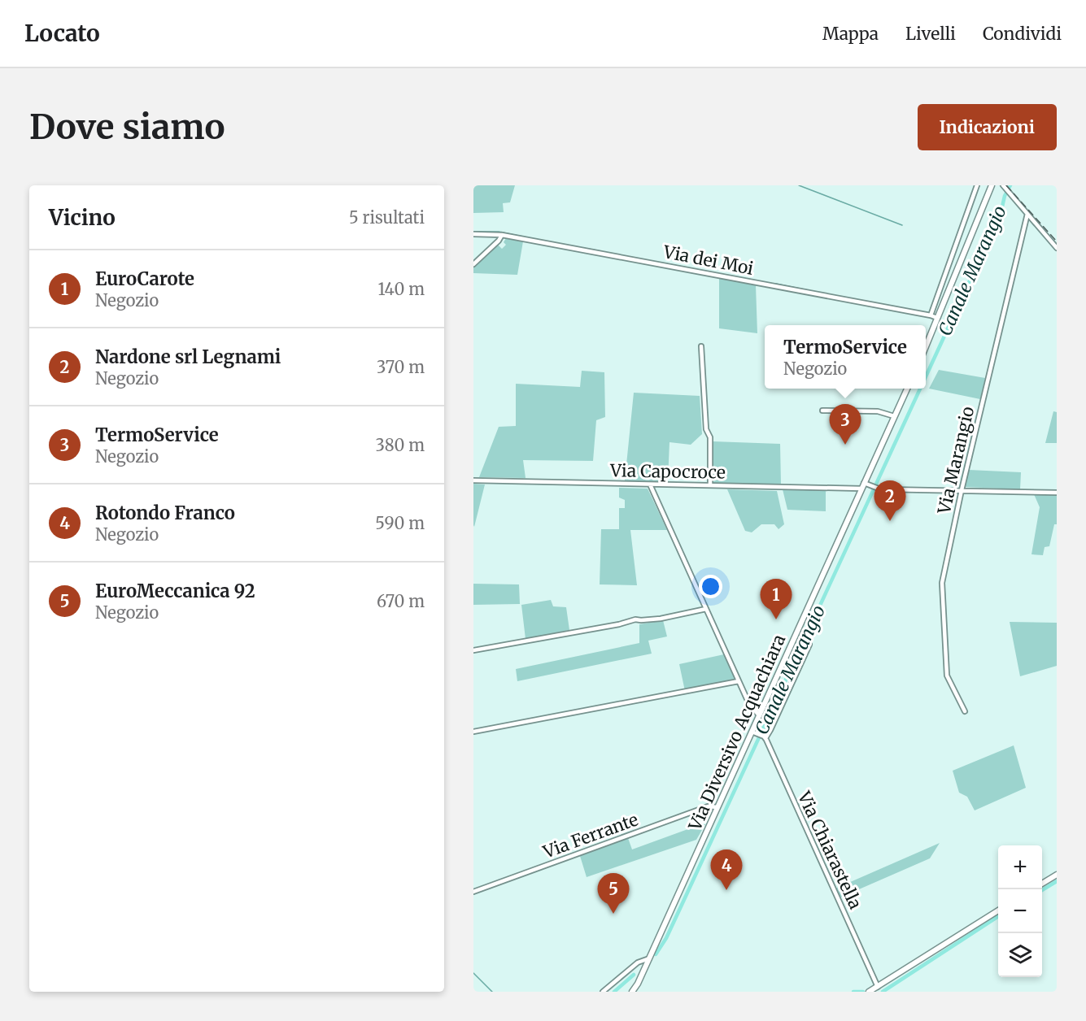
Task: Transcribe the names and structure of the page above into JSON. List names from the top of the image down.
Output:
{
  "streets": {
    "main road": ["Via Diversivo Acquachiara"],
    "street": [
      "Via dei Moi",
      "Via Marangio",
      "Via Capocroce",
      "Via Ferrante",
      "Via Chiarastella"
    ]
  },
  "crossings": [
    ["Via Capocroce", "Via Diversivo Acquachiara"],
    ["Via Diversivo Acquachiara", "Via Ferrante"]
  ],
  "water": ["Canale Marangio"],
  "page": {
    "header": "Locato",
    "nav": ["Mappa", "Livelli", "Condividi"],
    "buttons": "Indicazioni",
    "title": "Dove siamo",
    "heading": ["Vicino", "5 risultati"],
    "list": [
      {
        "mark": "1",
        "name": "EuroCarote",
        "note": "Negozio",
        "value": "140 m"
      },
      {
        "mark": "2",
        "name": "Nardone srl Legnami",
        "note": "Negozio",
        "value": "370 m"
      },
      {
        "mark": "3",
        "name": "TermoService",
        "note": "Negozio",
        "value": "380 m"
      },
      {
        "mark": "4",
        "name": "Rotondo Franco",
        "note": "Negozio",
        "value": "590 m"
      },
      {
        "mark": "5",
        "name": "EuroMeccanica 92",
        "note": "Negozio",
        "value": "670 m"
      }
    ],
    "popup": ["TermoService", "Negozio"],
    "pins": [
      "3",
      "2",
      "1",
      "4",
      "5"
    ],
    "map_buttons": ["+", "−"]
  }
}
